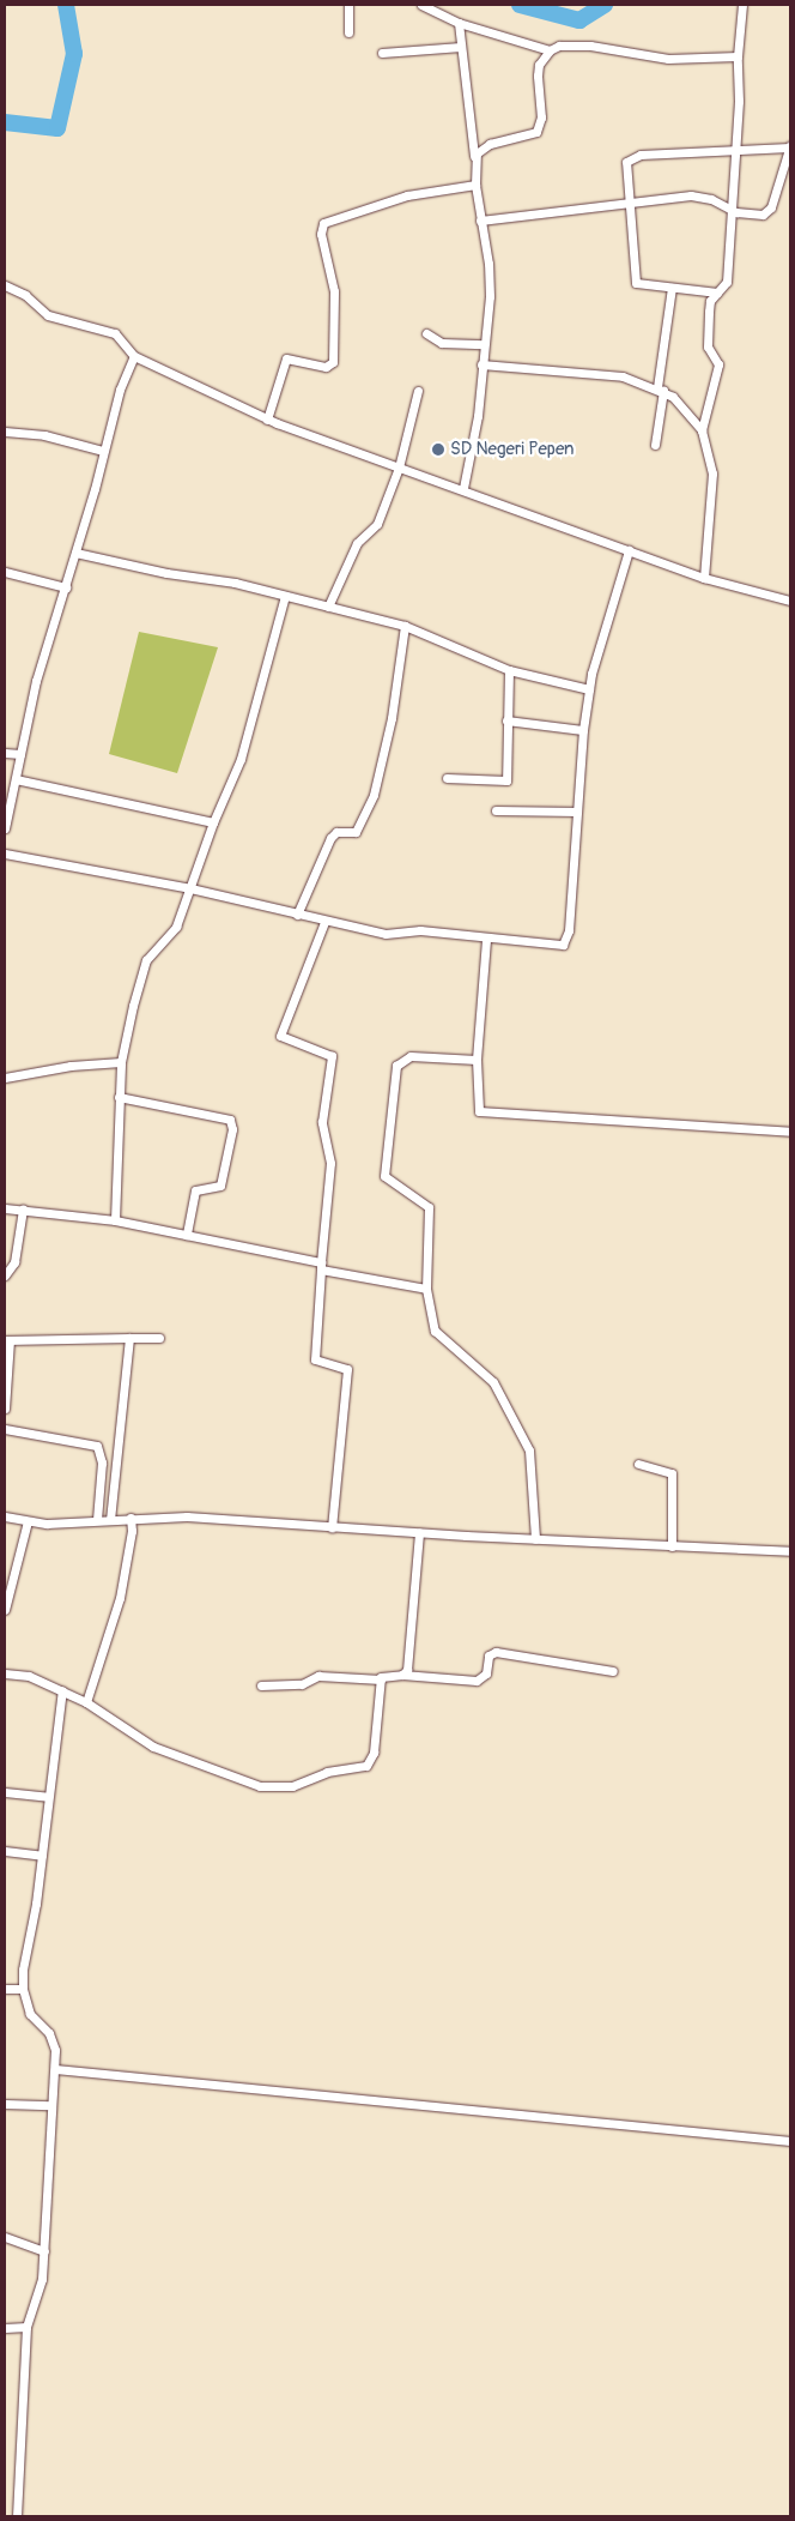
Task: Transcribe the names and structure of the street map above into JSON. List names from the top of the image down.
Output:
{
  "places": ["SD Negeri Pepen"]
}
